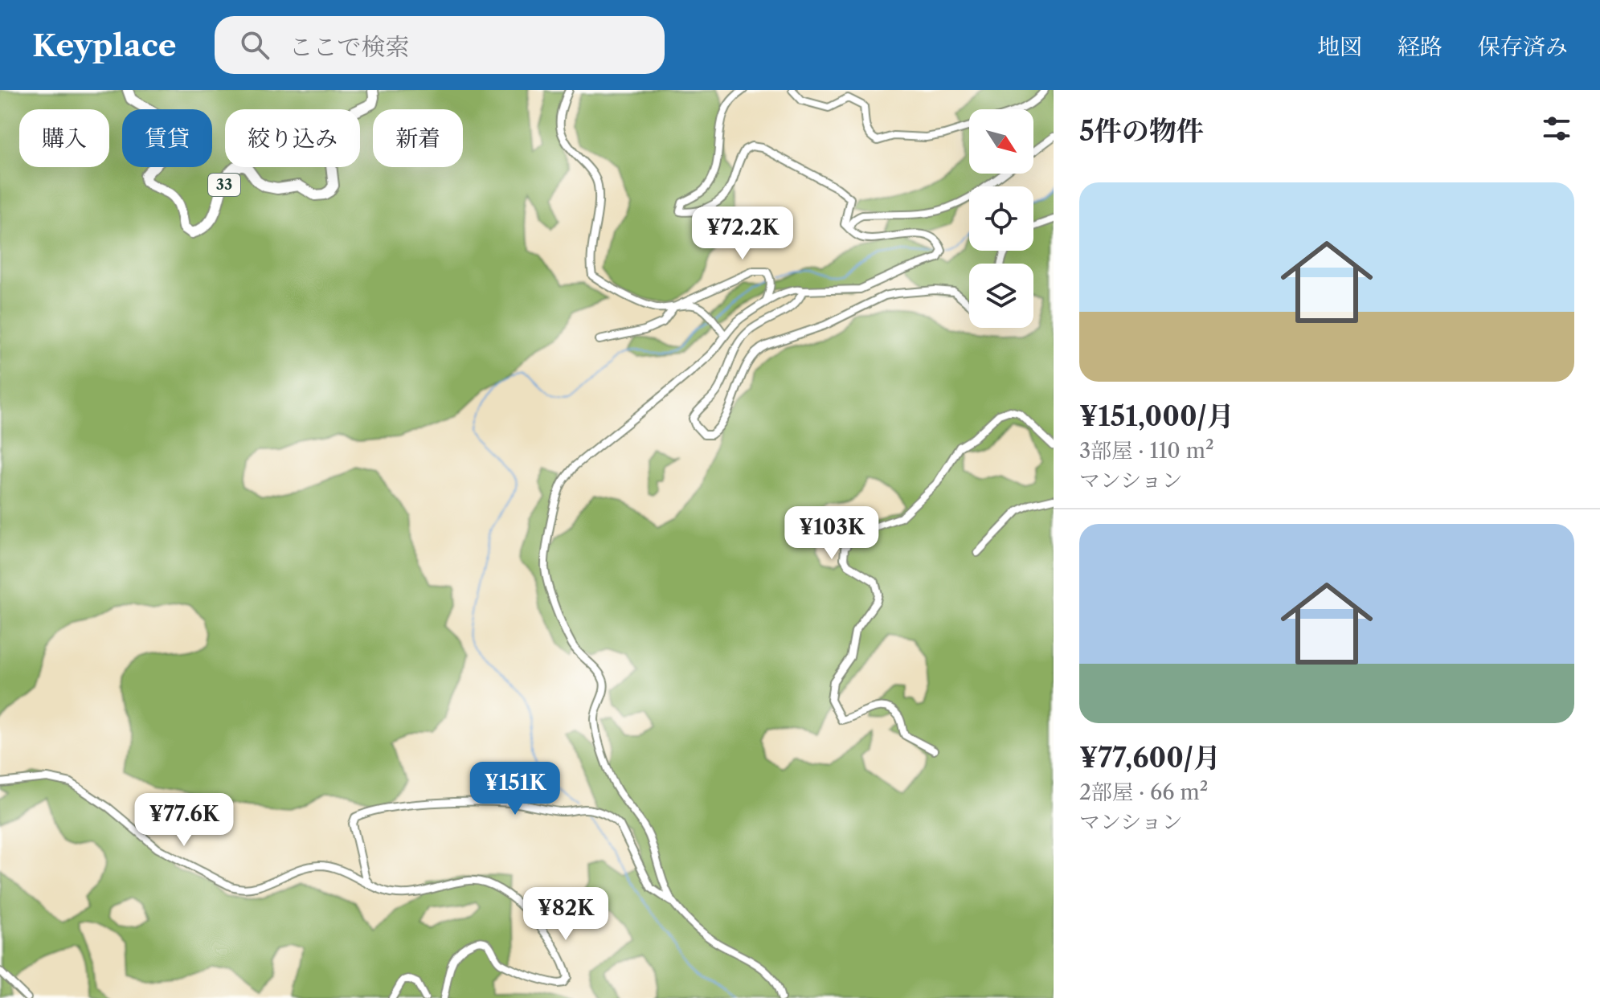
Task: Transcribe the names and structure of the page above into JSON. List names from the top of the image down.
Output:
{
  "streets": {
    "main road": ["33"]
  },
  "north": "bottom right",
  "page": {
    "header": "Keyplace",
    "search": "ここで検索",
    "nav": ["地図", "経路", "保存済み"],
    "heading": "5件の物件",
    "chip": [
      "購入",
      "賃貸",
      "絞り込み",
      "新着"
    ],
    "list": [
      {
        "name": "¥151,000/月",
        "note": "3部屋 · 110 m² · マンション"
      },
      {
        "name": "¥77,600/月",
        "note": "2部屋 · 66 m² · マンション"
      }
    ],
    "price": [
      "¥72.2K",
      "¥103K",
      "¥151K",
      "¥77.6K",
      "¥82K"
    ]
  }
}
